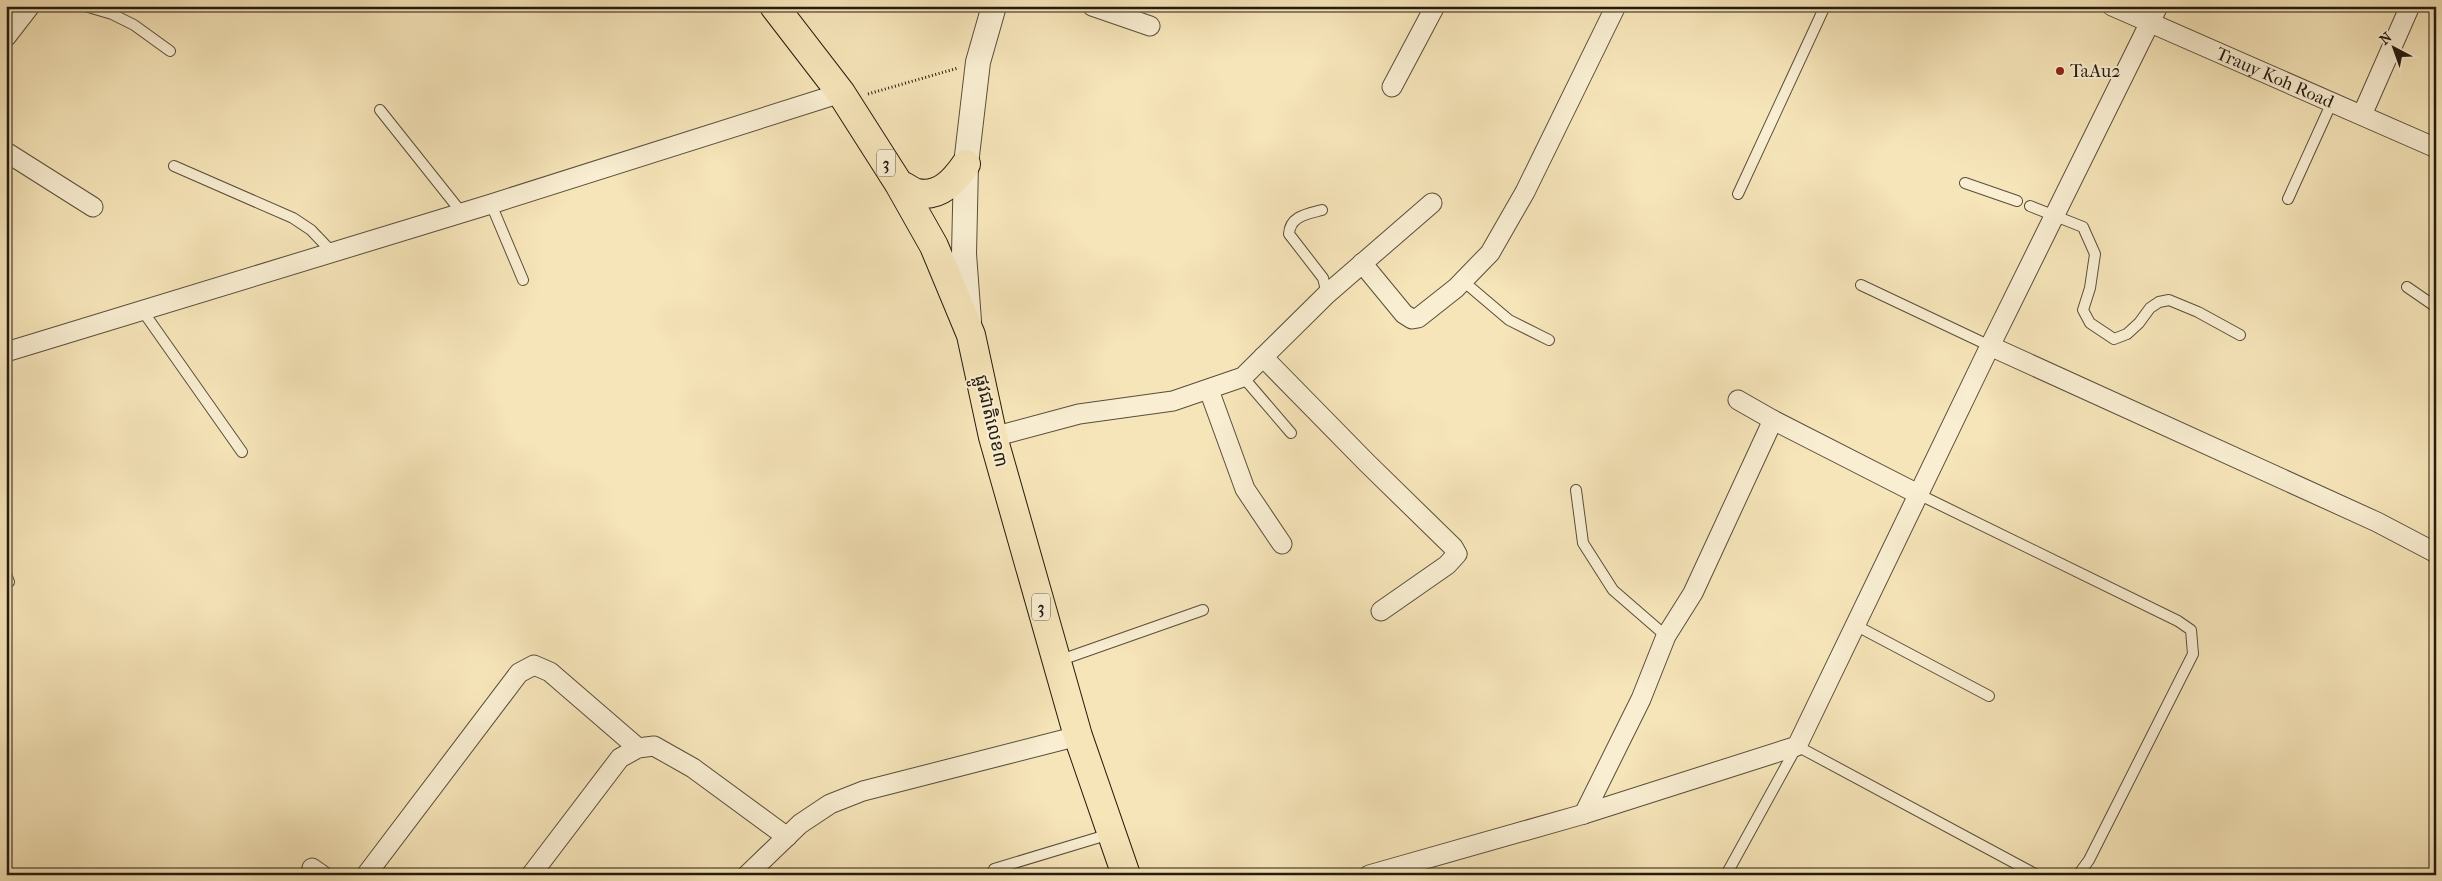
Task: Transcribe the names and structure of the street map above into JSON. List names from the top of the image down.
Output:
{
  "streets": {
    "highway": ["3", "ផ្លូវជាតិលេខ៣"],
    "street": ["Trauy Koh Road"]
  },
  "places": ["TaAu2"],
  "north": "top left"
}
